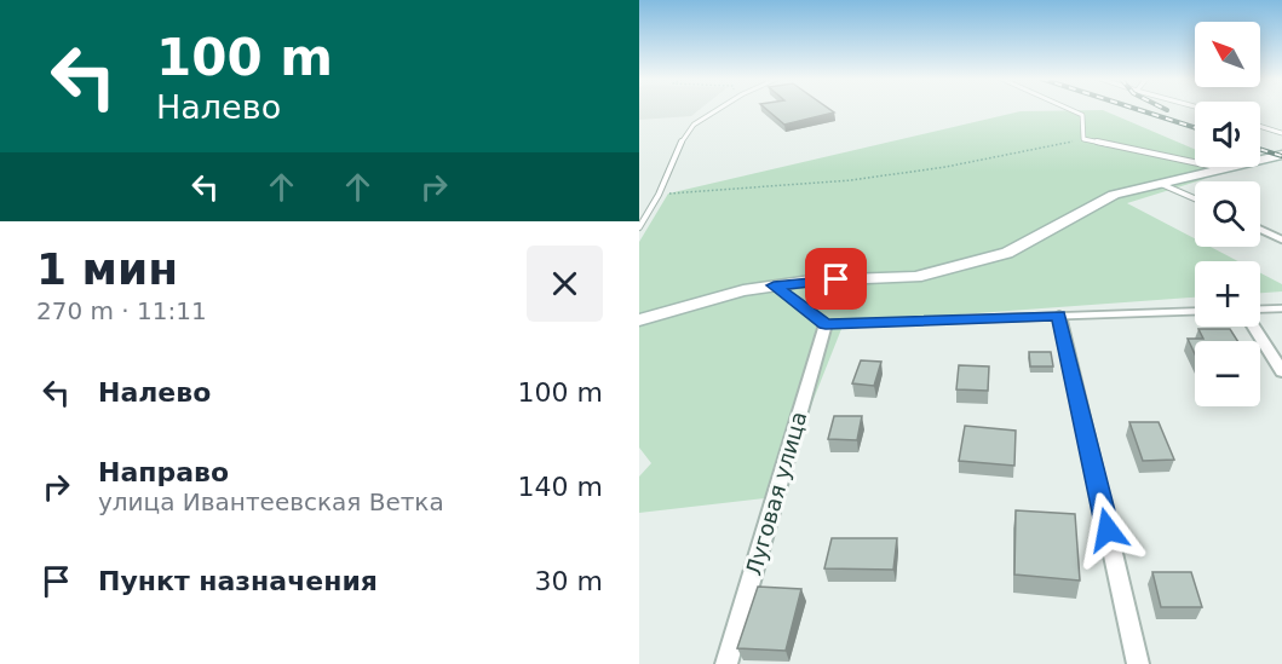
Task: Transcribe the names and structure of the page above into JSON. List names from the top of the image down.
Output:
{
  "streets": {
    "street": ["Луговая улица"]
  },
  "north": "top left",
  "page": {
    "turn": ["100 m", "Налево"],
    "map_buttons": ["+", "−"],
    "heading": ["1 мин", "270 m · 11:11"],
    "list": [
      {
        "name": "Налево",
        "value": "100 m"
      },
      {
        "name": "Направо",
        "note": "улица Ивантеевская Ветка",
        "value": "140 m"
      },
      {
        "name": "Пункт назначения",
        "value": "30 m"
      }
    ]
  }
}
